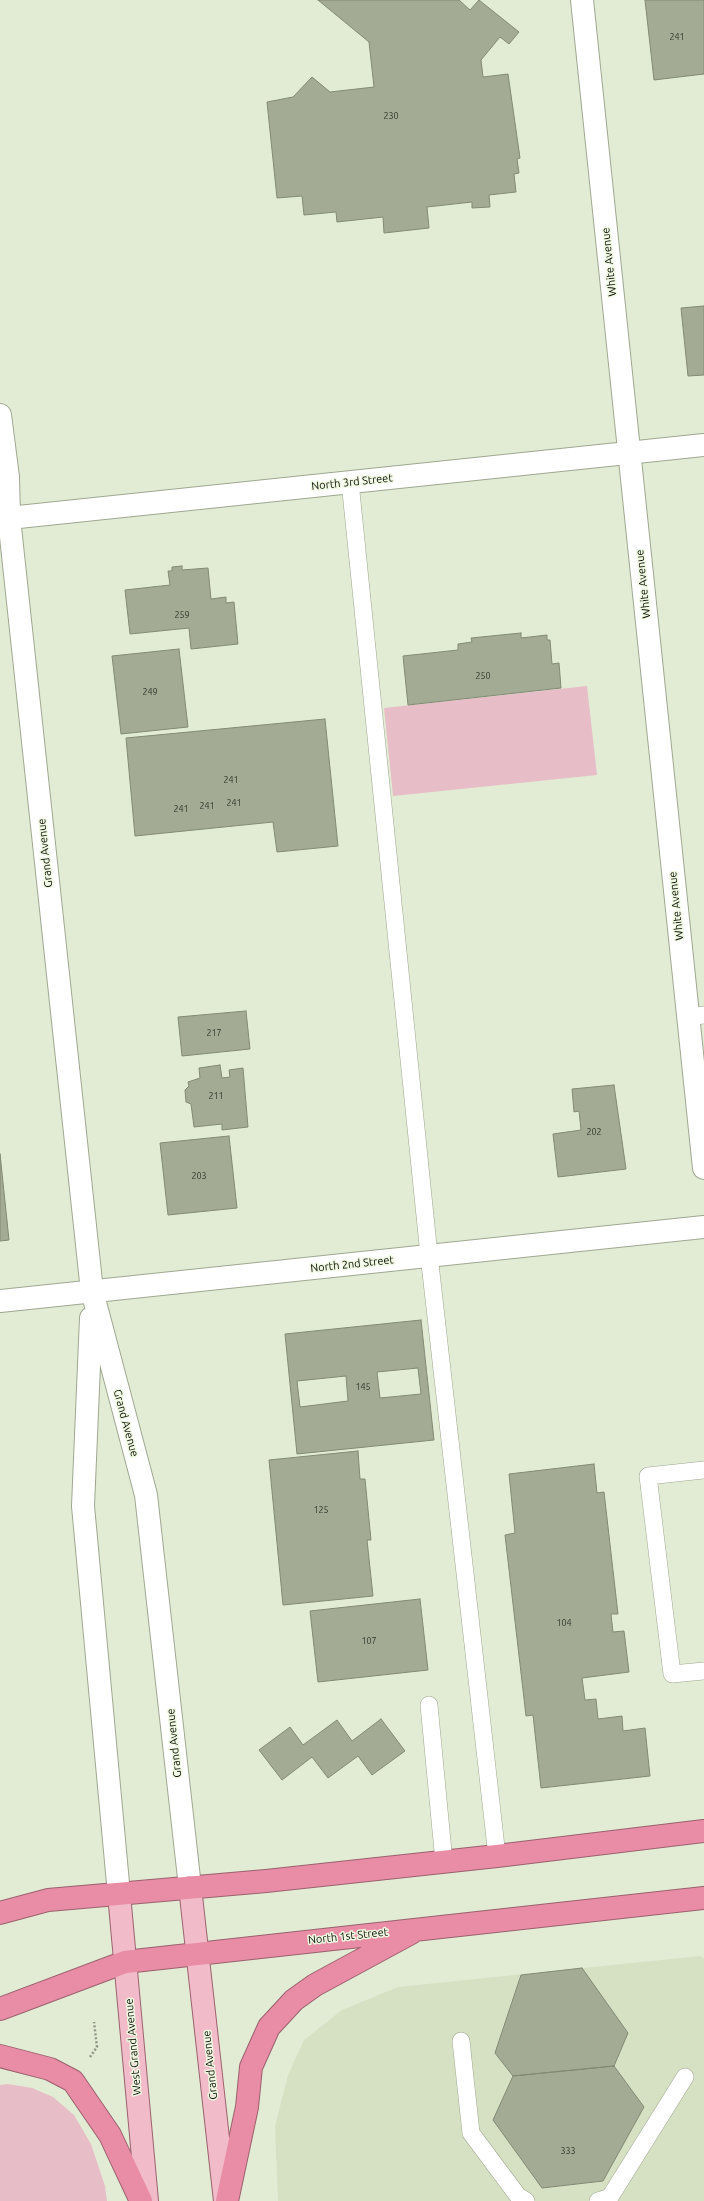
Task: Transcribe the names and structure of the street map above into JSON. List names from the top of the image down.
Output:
{
  "streets": {
    "highway": ["North 1st Street"],
    "main road": ["Grand Avenue", "West Grand Avenue"],
    "street": ["White Avenue", "North 3rd Street", "North 2nd Street"]
  },
  "crossings": [
    ["White Avenue", "North 3rd Street"],
    ["North 3rd Street", "Grand Avenue"],
    ["Grand Avenue", "North 2nd Street"],
    ["Grand Avenue", "North 1st Street"],
    ["Grand Avenue", "West Grand Avenue"],
    ["North 1st Street", "West Grand Avenue"]
  ],
  "house_numbers": [
    "241",
    "230",
    "259",
    "250",
    "249",
    "241",
    "241",
    "241",
    "241",
    "217",
    "211",
    "202",
    "203",
    "145",
    "125",
    "104",
    "107",
    "333"
  ]
}
